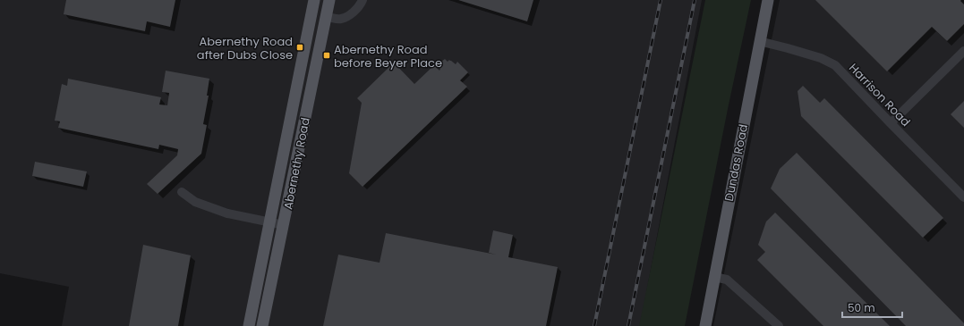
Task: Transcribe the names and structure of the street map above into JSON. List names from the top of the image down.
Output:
{
  "streets": {
    "main road": ["Dundas Road", "Abernethy Road"],
    "street": ["Harrison Road"]
  },
  "crossings": [
    ["Harrison Road", "Dundas Road"]
  ],
  "places": {
    "transit": ["Abernethy Road after Dubs Close", "Abernethy Road before Beyer Place"]
  },
  "scale_bar": "50 m"
}
